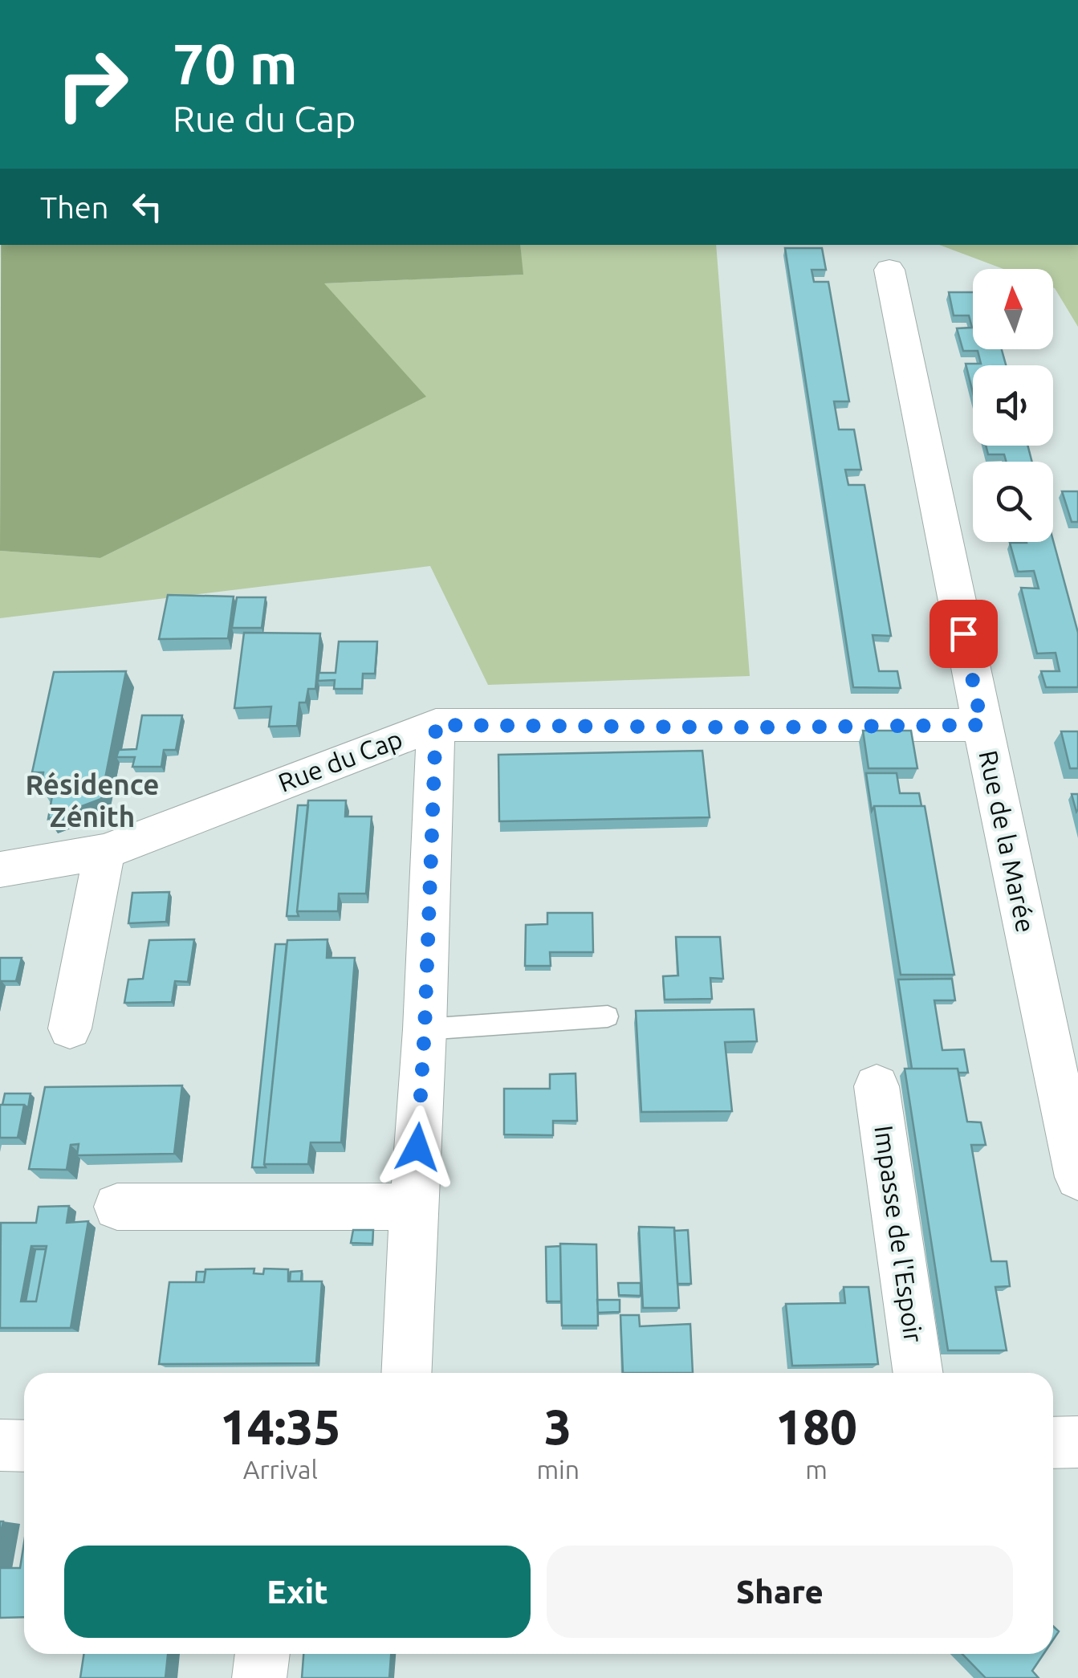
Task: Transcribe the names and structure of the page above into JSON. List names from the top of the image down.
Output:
{
  "streets": {
    "street": ["Rue du Cap", "Rue de la Marée", "Impasse de l'Espoir"]
  },
  "crossings": [
    ["Rue du Cap", "Rue de la Marée"]
  ],
  "districts": ["Résidence Zénith"],
  "north": "top",
  "page": {
    "turn": ["70 m", "Rue du Cap"],
    "then": "Then",
    "eta": [
      "14:35",
      "Arrival",
      "3",
      "min",
      "180",
      "m"
    ],
    "buttons": ["Exit", "Share"]
  }
}
